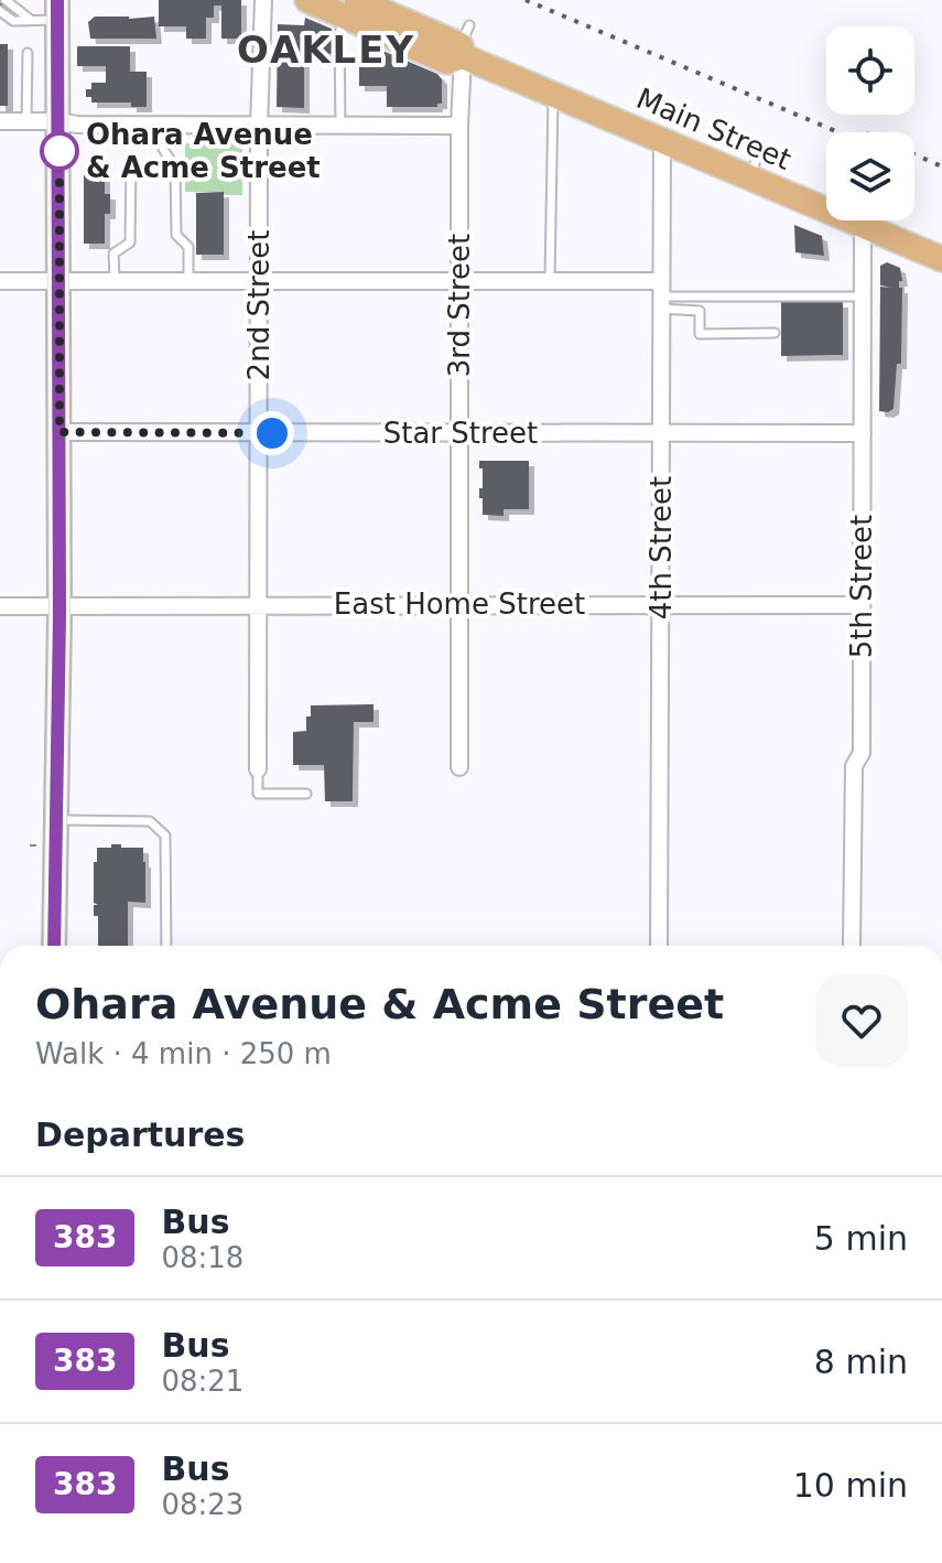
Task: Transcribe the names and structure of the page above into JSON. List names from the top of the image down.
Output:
{
  "streets": {
    "main road": ["Main Street"],
    "street": [
      "2nd Street",
      "3rd Street",
      "Star Street",
      "4th Street",
      "5th Street",
      "East Home Street"
    ]
  },
  "crossings": [
    ["Main Street", "3rd Street"],
    ["Main Street", "4th Street"],
    ["Main Street", "5th Street"],
    ["2nd Street", "Star Street"],
    ["2nd Street", "East Home Street"],
    ["3rd Street", "Star Street"],
    ["3rd Street", "East Home Street"],
    ["Star Street", "4th Street"],
    ["Star Street", "5th Street"],
    ["4th Street", "East Home Street"],
    ["5th Street", "East Home Street"]
  ],
  "districts": ["OAKLEY"],
  "places": ["Ohara Avenue & Acme Street"],
  "lines": ["bus line 383"],
  "page": {
    "heading": [
      ["Ohara Avenue & Acme Street", "Walk · 4 min · 250 m"],
      "Departures"
    ],
    "list": [
      {
        "mark": "383",
        "name": "Bus",
        "note": "08:18",
        "value": "5 min"
      },
      {
        "mark": "383",
        "name": "Bus",
        "note": "08:21",
        "value": "8 min"
      },
      {
        "mark": "383",
        "name": "Bus",
        "note": "08:23",
        "value": "10 min"
      }
    ]
  }
}
